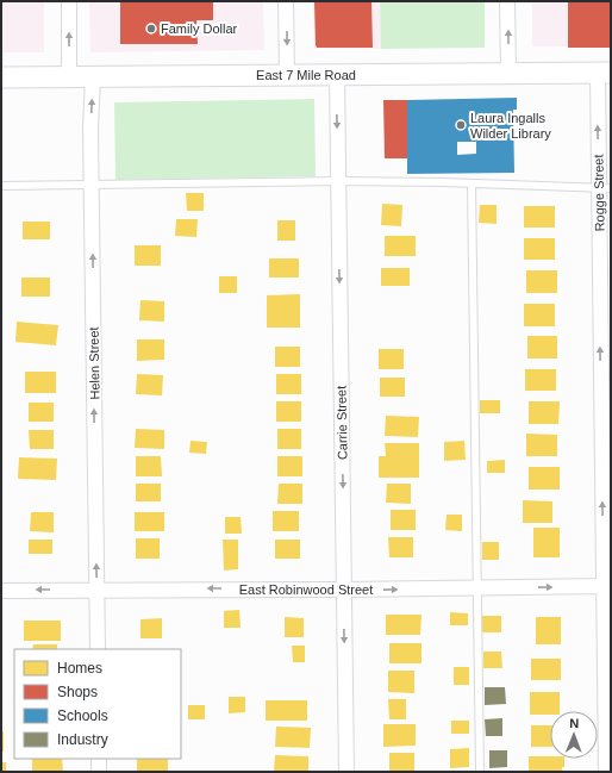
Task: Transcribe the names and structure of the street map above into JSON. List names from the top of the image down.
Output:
{
  "streets": {
    "street": [
      "East 7 Mile Road",
      "Rogge Street",
      "Helen Street",
      "Carrie Street",
      "East Robinwood Street"
    ]
  },
  "crossings": [
    ["East 7 Mile Road", "Rogge Street"],
    ["East 7 Mile Road", "Helen Street"],
    ["East 7 Mile Road", "Carrie Street"],
    ["Rogge Street", "East Robinwood Street"],
    ["Helen Street", "East Robinwood Street"],
    ["Carrie Street", "East Robinwood Street"]
  ],
  "one_way": ["Rogge Street", "Helen Street", "Carrie Street"],
  "places": ["Family Dollar", "Laura Ingalls Wilder Library"],
  "legend": [
    "Homes",
    "Shops",
    "Schools",
    "Industry"
  ],
  "north": "top"
}
